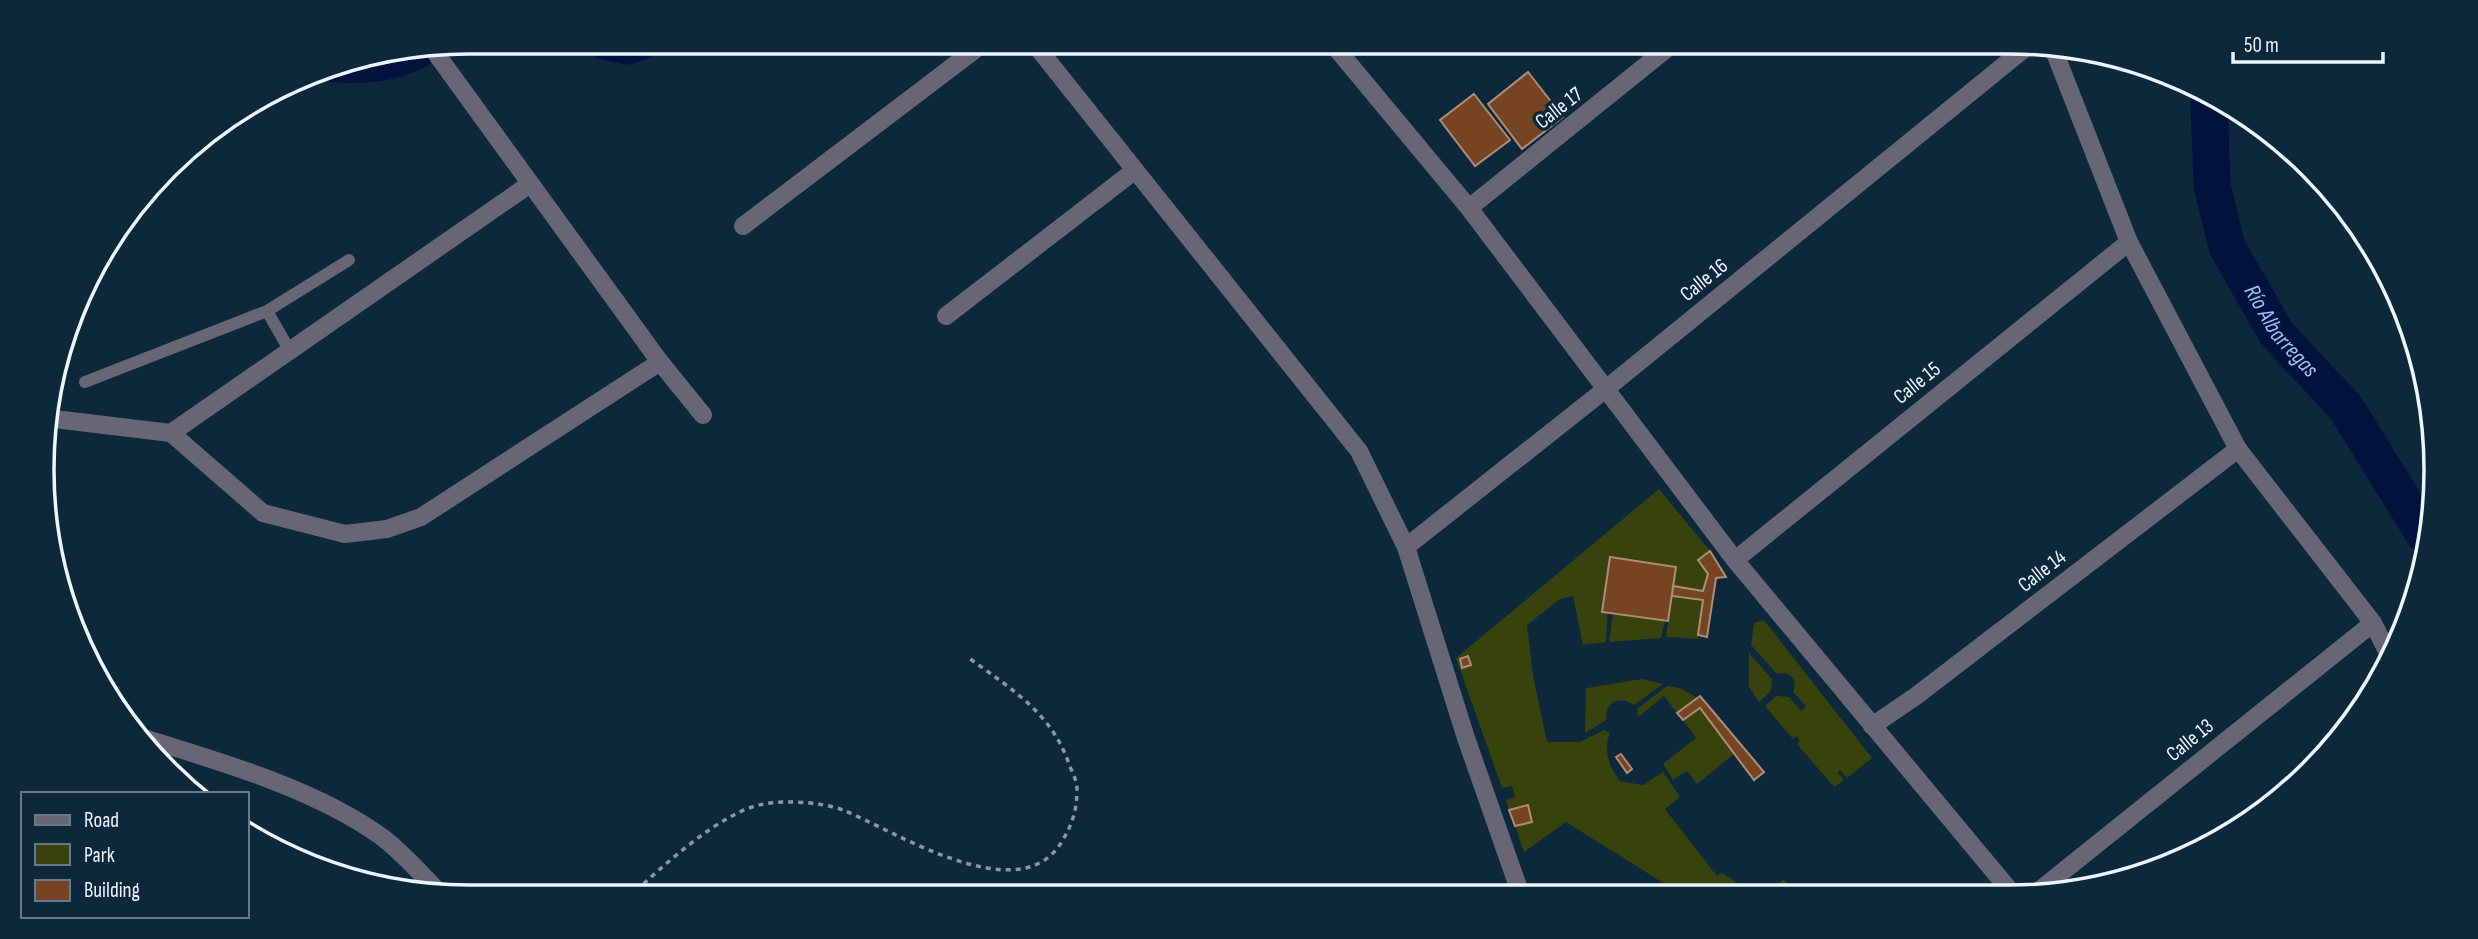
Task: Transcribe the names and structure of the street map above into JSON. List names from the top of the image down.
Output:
{
  "streets": {
    "street": [
      "Calle 17",
      "Calle 16",
      "Calle 15",
      "Calle 14",
      "Calle 13"
    ]
  },
  "water": ["Río Albarregas"],
  "legend": ["Road", "Park", "Building"],
  "scale_bar": "50 m"
}
